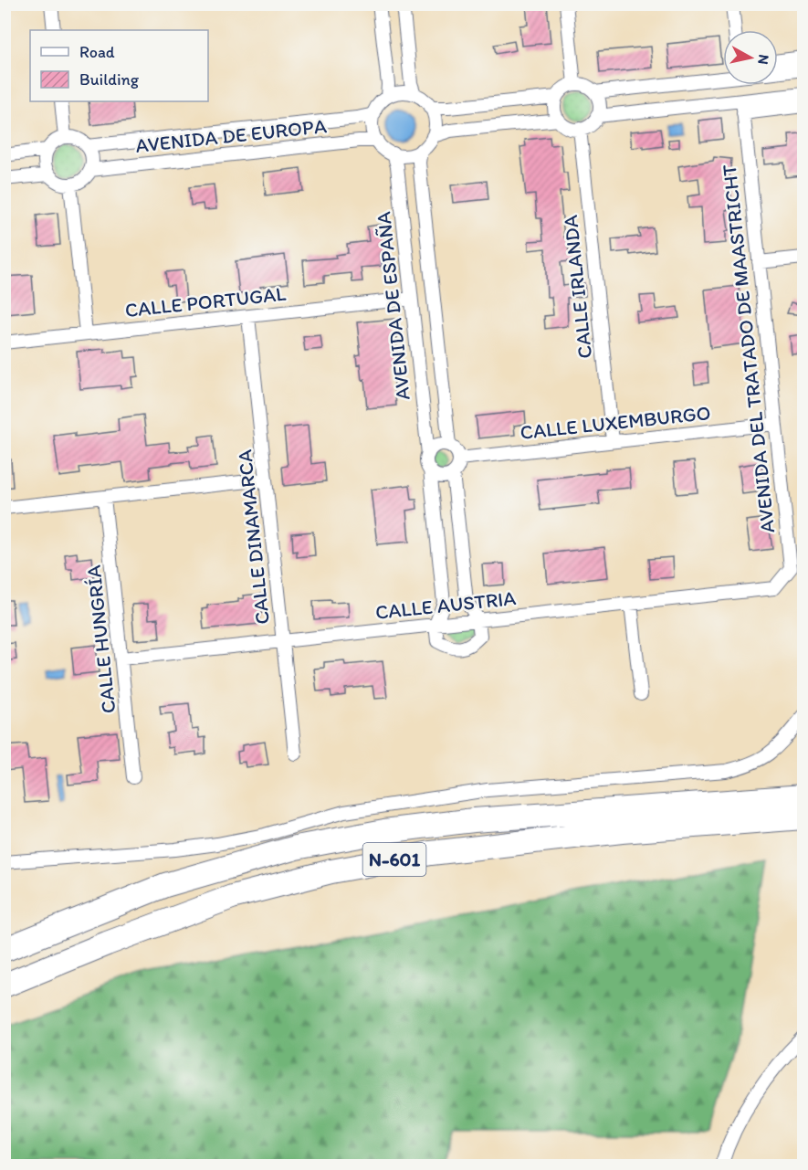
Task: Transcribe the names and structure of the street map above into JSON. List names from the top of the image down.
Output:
{
  "streets": {
    "highway": ["N-601"],
    "street": [
      "AVENIDA DE EUROPA",
      "CALLE IRLANDA",
      "CALLE PORTUGAL",
      "AVENIDA DE ESPAÑA",
      "AVENIDA DEL TRATADO DE MAASTRICHT",
      "CALLE LUXEMBURGO",
      "CALLE DINAMARCA",
      "CALLE AUSTRIA",
      "CALLE HUNGRÍA"
    ]
  },
  "crossings": [
    ["AVENIDA DE EUROPA", "AVENIDA DE ESPAÑA"],
    ["CALLE IRLANDA", "CALLE LUXEMBURGO"],
    ["CALLE PORTUGAL", "AVENIDA DE ESPAÑA"],
    ["CALLE PORTUGAL", "CALLE DINAMARCA"],
    ["AVENIDA DE ESPAÑA", "CALLE LUXEMBURGO"],
    ["AVENIDA DEL TRATADO DE MAASTRICHT", "CALLE LUXEMBURGO"],
    ["AVENIDA DEL TRATADO DE MAASTRICHT", "CALLE AUSTRIA"],
    ["CALLE DINAMARCA", "CALLE AUSTRIA"],
    ["CALLE AUSTRIA", "CALLE HUNGRÍA"]
  ],
  "legend": ["Road", "Building"],
  "north": "right"
}
